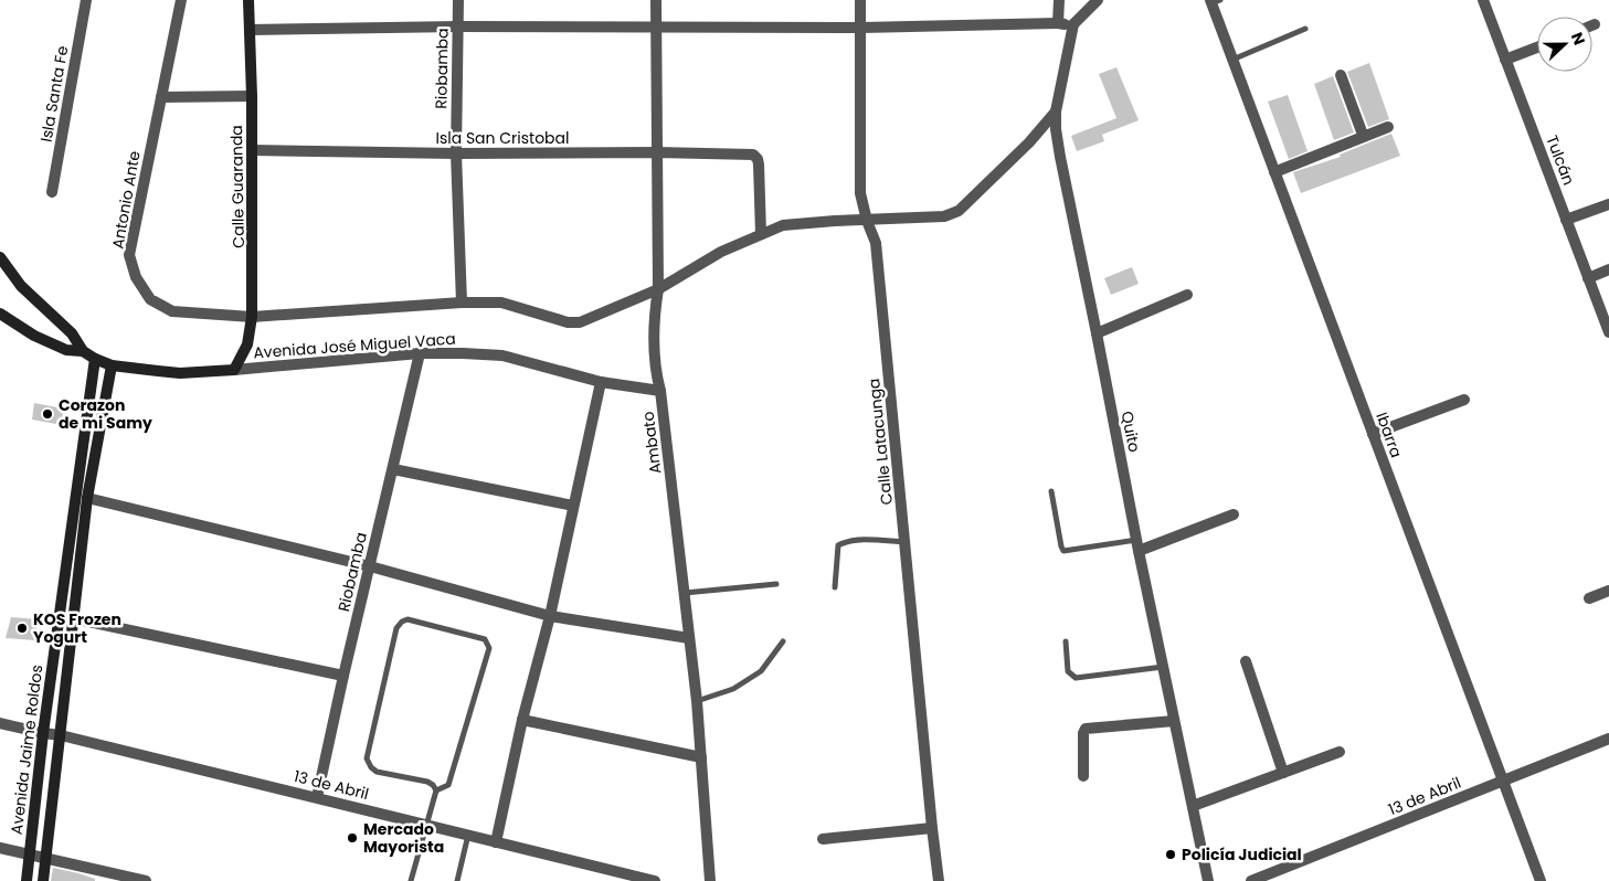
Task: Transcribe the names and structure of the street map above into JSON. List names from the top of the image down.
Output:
{
  "streets": {
    "street": [
      "Riobamba",
      "Isla Santa Fe",
      "Isla San Cristobal",
      "Tulcán",
      "Calle Guaranda",
      "Antonio Ante",
      "Avenida José Miguel Vaca",
      "Quito",
      "Ibarra",
      "Calle Latacunga",
      "Ambato",
      "Avenida Jaime Roldos",
      "13 de Abril"
    ]
  },
  "crossings": [
    ["Riobamba", "Isla San Cristobal"],
    ["Riobamba", "Antonio Ante"],
    ["Riobamba", "Avenida José Miguel Vaca"],
    ["Riobamba", "13 de Abril"],
    ["Isla San Cristobal", "Calle Guaranda"],
    ["Isla San Cristobal", "Antonio Ante"],
    ["Isla San Cristobal", "Ambato"],
    ["Calle Guaranda", "Antonio Ante"],
    ["Calle Guaranda", "Avenida José Miguel Vaca"],
    ["Antonio Ante", "Quito"],
    ["Antonio Ante", "Calle Latacunga"],
    ["Antonio Ante", "Ambato"],
    ["Avenida José Miguel Vaca", "Ambato"],
    ["Avenida José Miguel Vaca", "Avenida Jaime Roldos"],
    ["Ibarra", "13 de Abril"],
    ["Avenida Jaime Roldos", "13 de Abril"]
  ],
  "places": [
    "Corazon de mi Samy",
    "KOS Frozen Yogurt",
    "Mercado Mayorista",
    "Policía Judicial"
  ],
  "north": "right"
}
